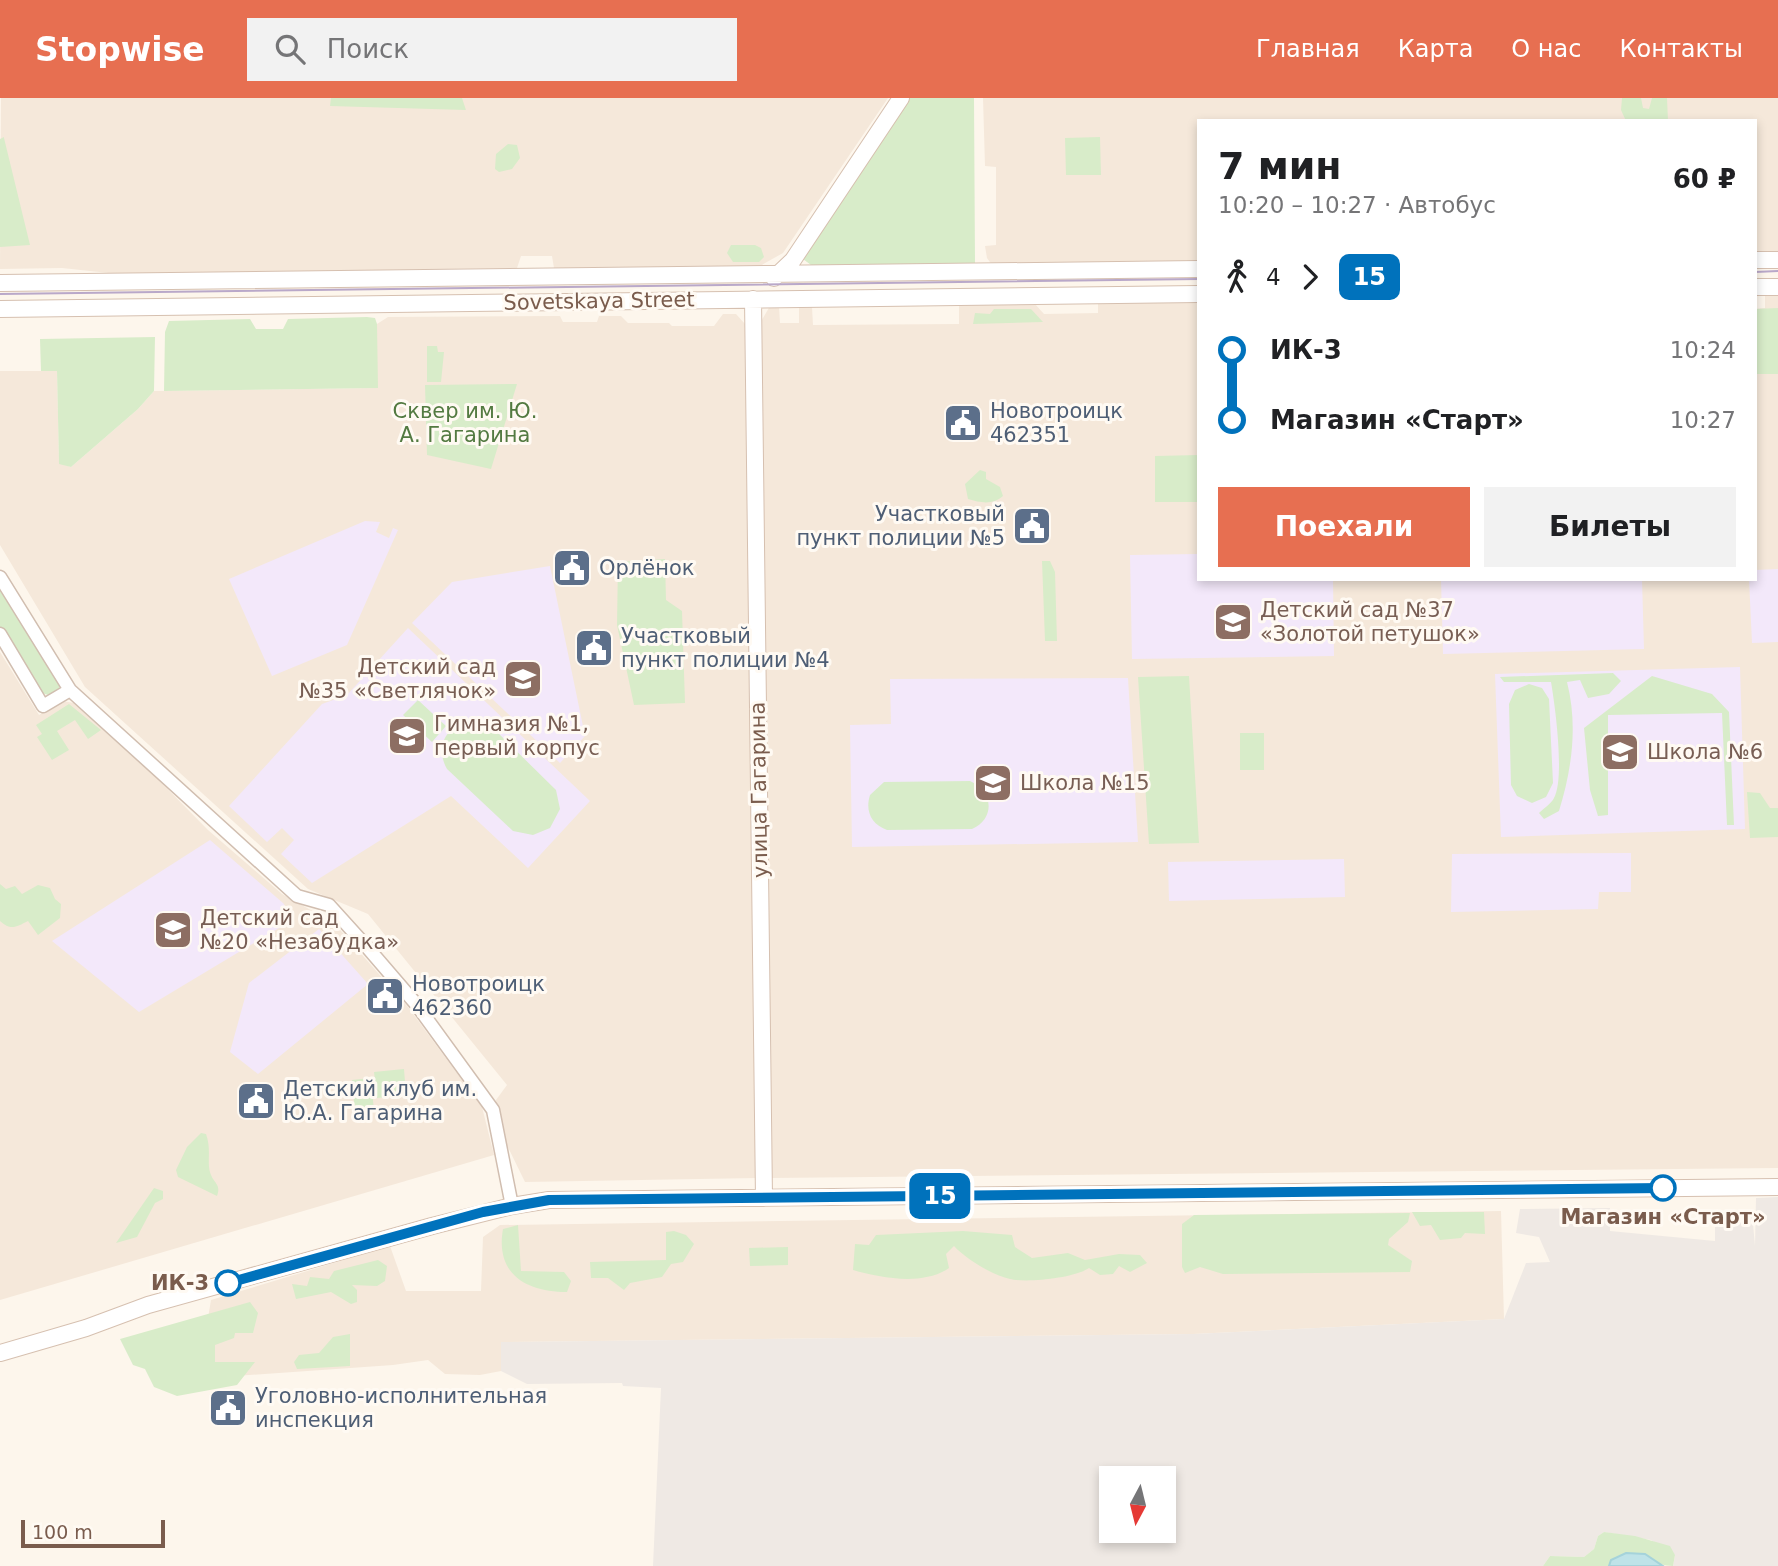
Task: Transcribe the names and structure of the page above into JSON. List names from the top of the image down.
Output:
{
  "streets": {
    "main road": ["Sovetskaya Street", "улица Гагарина"]
  },
  "crossings": [
    ["Sovetskaya Street", "улица Гагарина"]
  ],
  "parks": ["Сквер им. Ю. А. Гагарина"],
  "places": {
    "public building": [
      "Новотроицк 462351",
      "Участковый пункт полиции №5",
      "Орлёнок",
      "Участковый пункт полиции №4",
      "Новотроицк 462360",
      "Детский клуб им. Ю.А. Гагарина",
      "Уголовно-исполнительная инспекция"
    ],
    "school or university": [
      "Детский сад №37 «Золотой петушок»",
      "Детский сад №35 «Светлячок»",
      "Гимназия №1, первый корпус",
      "Школа №6",
      "Школа №15",
      "Детский сад №20 «Незабудка»"
    ],
    "other": ["Магазин «Старт»", "ИК-3"]
  },
  "lines": ["bus line 15"],
  "scale_bar": "100 m",
  "north": "bottom",
  "page": {
    "header": "Stopwise",
    "search": "Поиск",
    "nav": [
      "Главная",
      "Карта",
      "О нас",
      "Контакты"
    ],
    "on_map": "15",
    "heading": ["7 мин", "10:20 – 10:27 · Автобус", "60 ₽"],
    "legs": ["4", "15"],
    "list": [
      {
        "name": "ИК-3",
        "value": "10:24"
      },
      {
        "name": "Магазин «Старт»",
        "value": "10:27"
      }
    ],
    "buttons": ["Поехали", "Билеты"],
    "scale": "100 m"
  }
}
